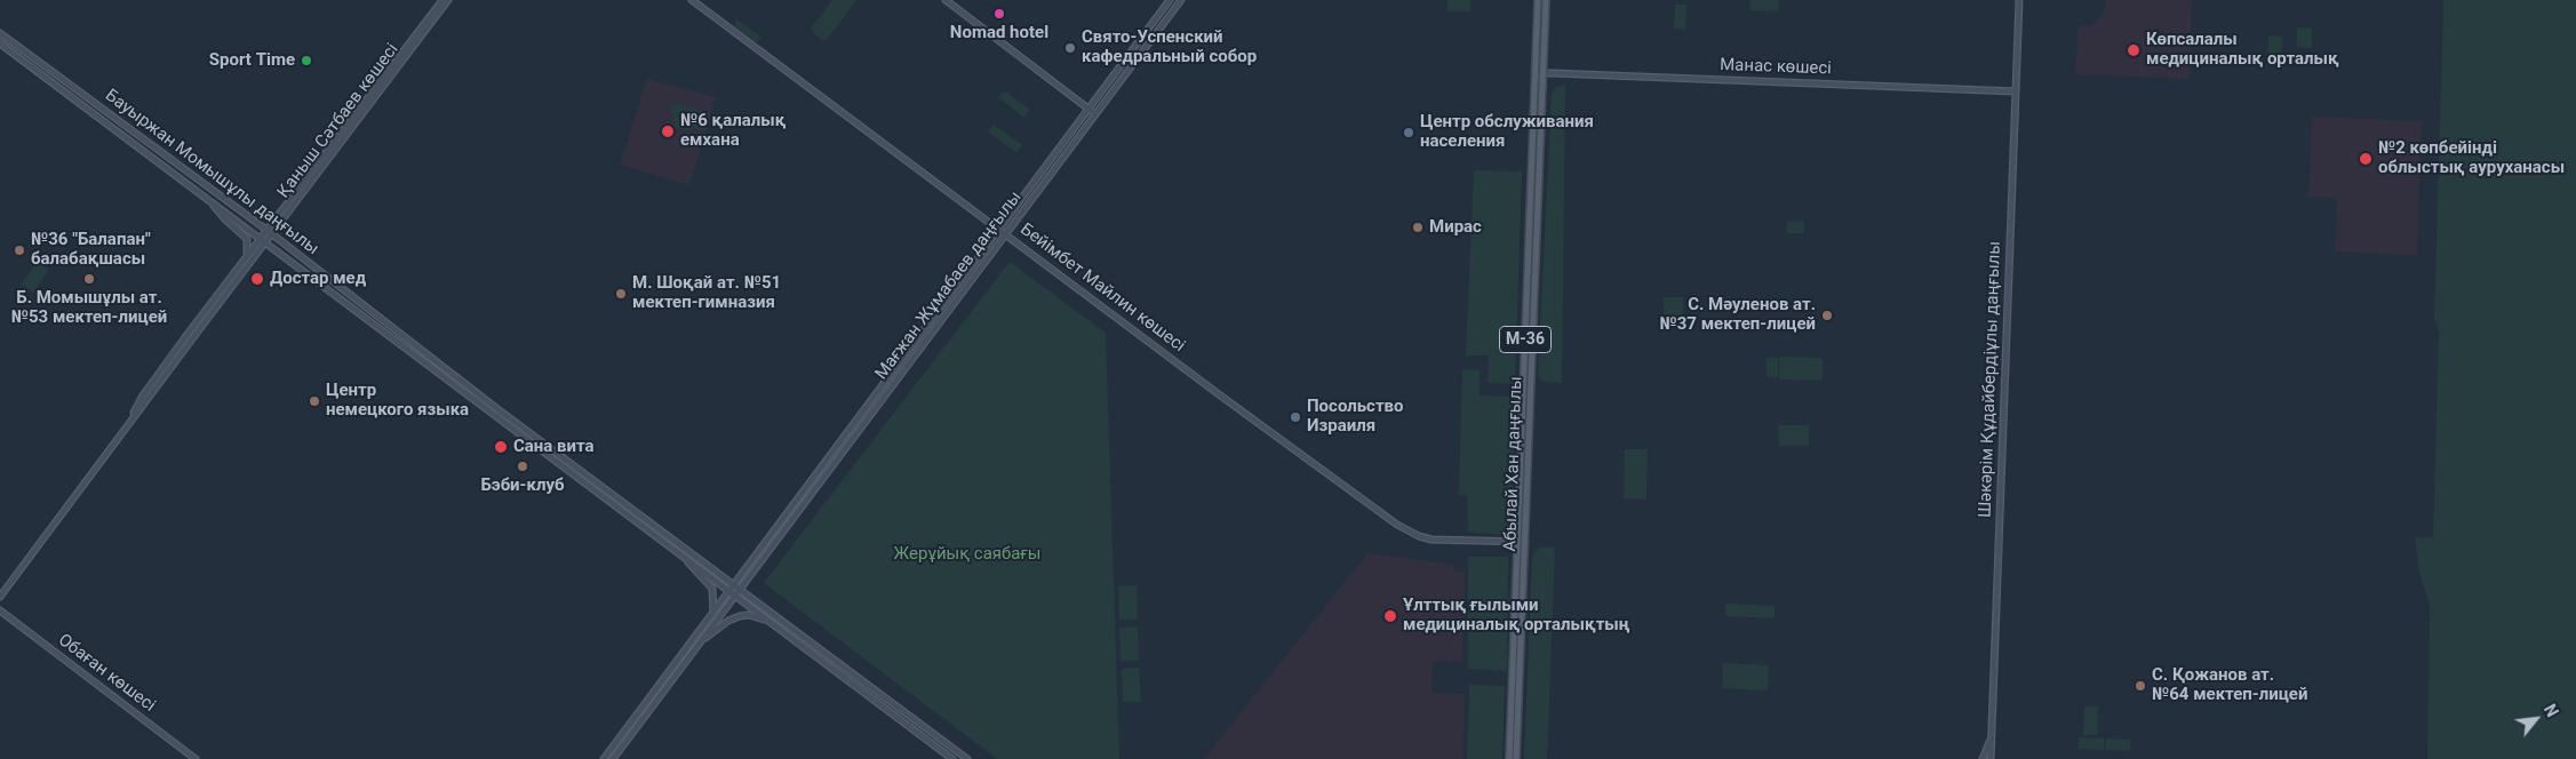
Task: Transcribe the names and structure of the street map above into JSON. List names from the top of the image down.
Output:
{
  "streets": {
    "main road": [
      "Манас көшесі",
      "Қаныш Сәтбаев көшесі",
      "Бауыржан Момышұлы даңғылы",
      "Мағжан Жұмабаев даңғылы",
      "Бейімбет Майлин көшесі",
      "M-36",
      "Шәкәрім Құдайбердіұлы даңғылы",
      "Абылай Хан даңғылы",
      "Обаған көшесі"
    ]
  },
  "crossings": [
    ["Манас көшесі", "Шәкәрім Құдайбердіұлы даңғылы"],
    ["Манас көшесі", "Абылай Хан даңғылы"],
    ["Қаныш Сәтбаев көшесі", "Бауыржан Момышұлы даңғылы"],
    ["Бауыржан Момышұлы даңғылы", "Мағжан Жұмабаев даңғылы"],
    ["Мағжан Жұмабаев даңғылы", "Бейімбет Майлин көшесі"],
    ["Бейімбет Майлин көшесі", "Абылай Хан даңғылы"]
  ],
  "parks": ["Жерұйық саябағы"],
  "places": [
    "Nomad hotel",
    "Свято-Успенский кафедральный собор",
    "Көпсалалы медициналық орталық",
    "Sport Time",
    "№6 қалалық емхана",
    "Центр обслуживания населения",
    "№2 көпбейінді облыстық ауруханасы",
    "Мирас",
    "№36 \"Балапан\" балабақшасы",
    "Б. Момышұлы ат. №53 мектеп-лицей",
    "Достар мед",
    "М. Шоқай ат. №51 мектеп-гимназия",
    "С. Мәуленов ат. №37 мектеп-лицей",
    "Центр немецкого языка",
    "Посольство Израиля",
    "Сана вита",
    "Бэби-клуб",
    "Ұлттық ғылыми медициналық орталықтың",
    "С. Қожанов ат. №64 мектеп-лицей"
  ],
  "north": "top right"
}
